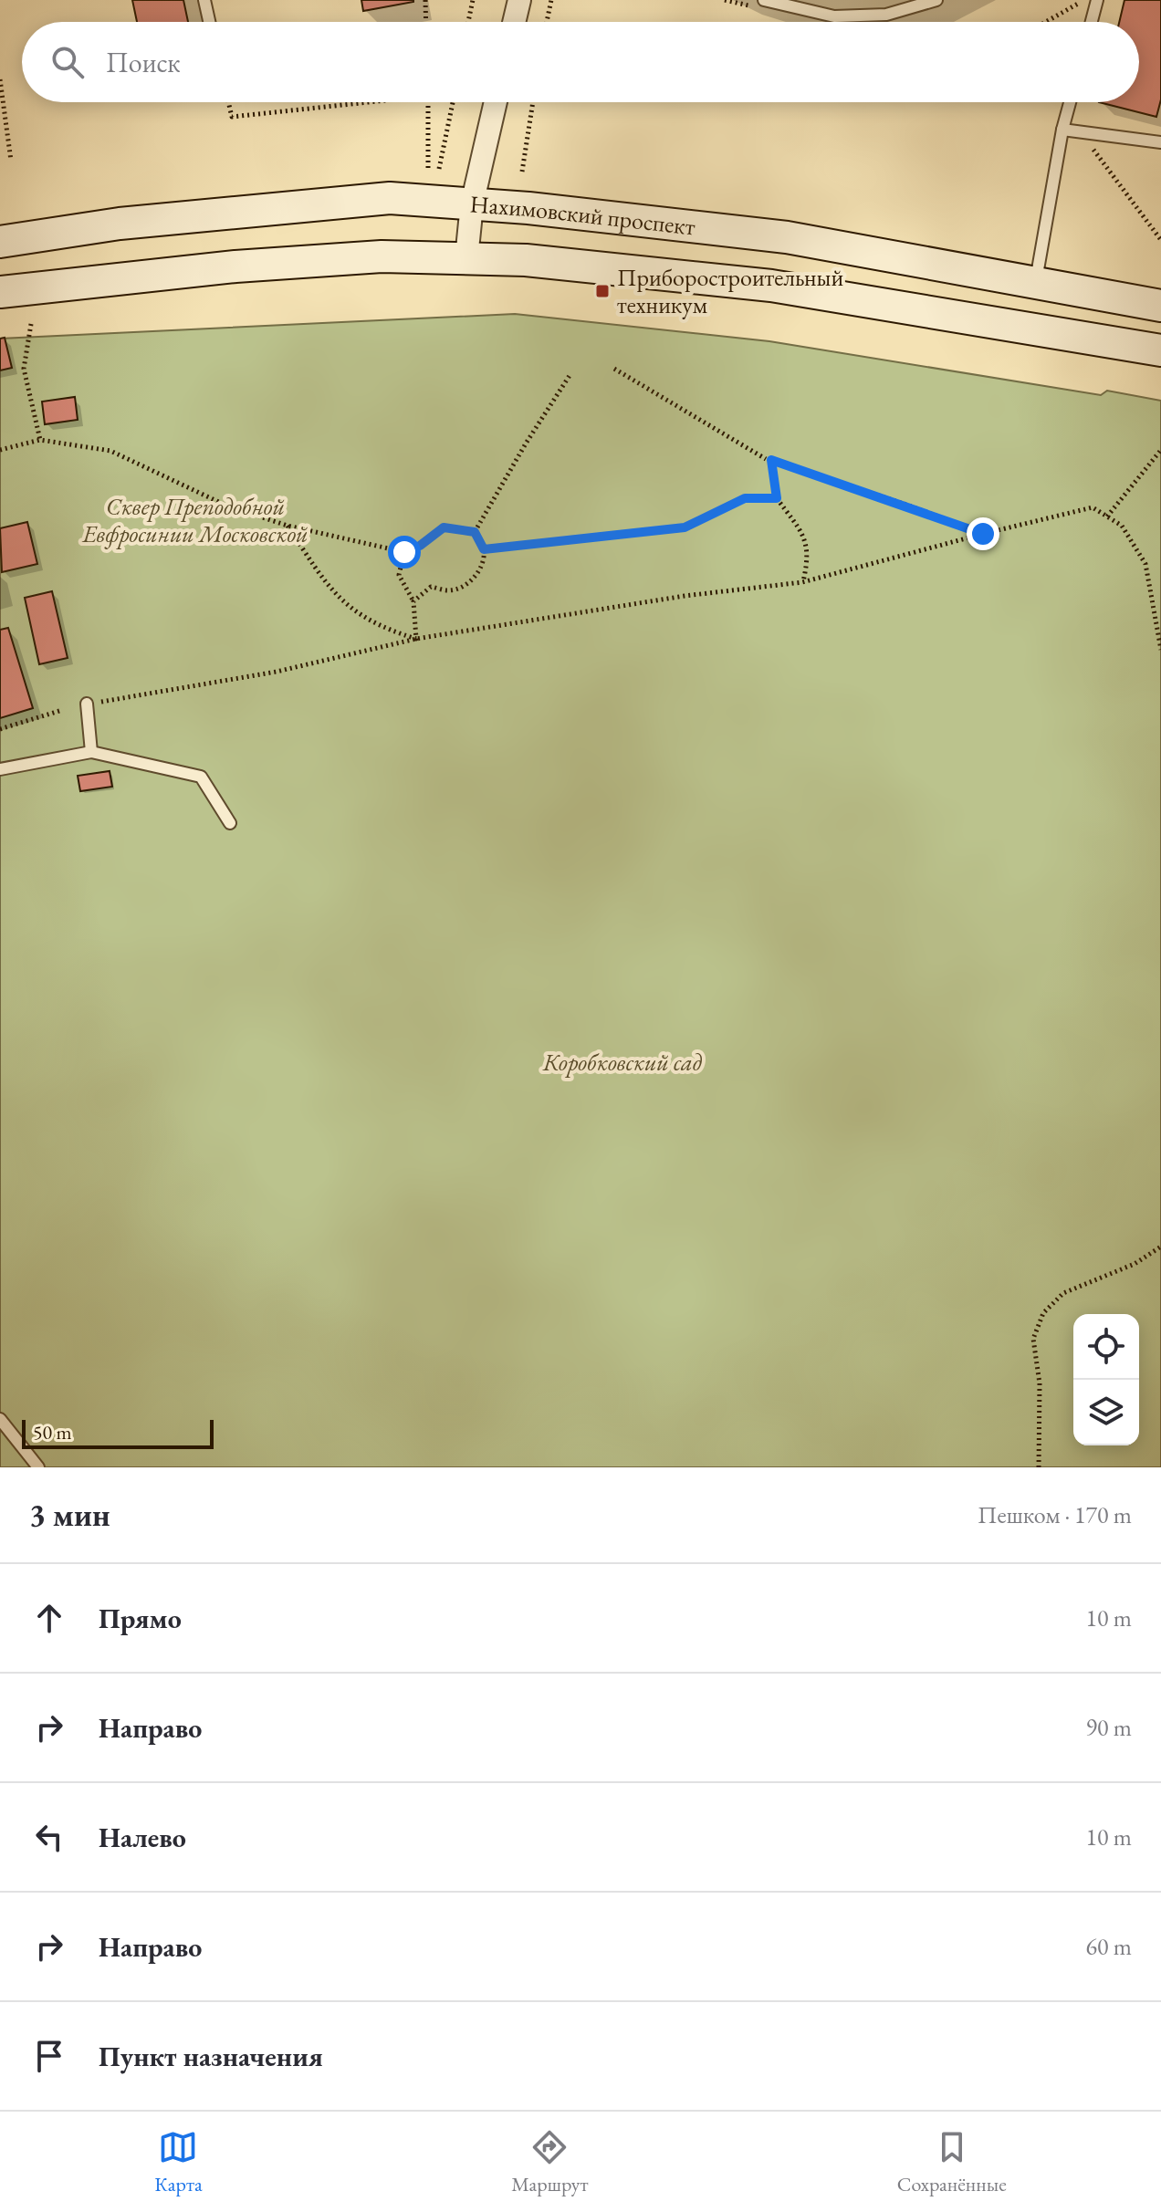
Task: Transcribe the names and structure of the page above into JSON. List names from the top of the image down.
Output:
{
  "streets": {
    "main road": ["Нахимовский проспект"]
  },
  "parks": ["Сквер Преподобной Евфросинии Московской", "Коробковский сад"],
  "places": {
    "transit": ["Приборостроительный техникум"]
  },
  "scale_bar": "50 m",
  "page": {
    "search": "Поиск",
    "scale": "50 m",
    "heading": ["3 мин", "Пешком · 170 m"],
    "list": [
      ["Прямо", "10 m"],
      ["Направо", "90 m"],
      ["Налево", "10 m"],
      ["Направо", "60 m"],
      "Пункт назначения"
    ],
    "nav": ["Карта", "Маршрут", "Сохранённые"]
  }
}
